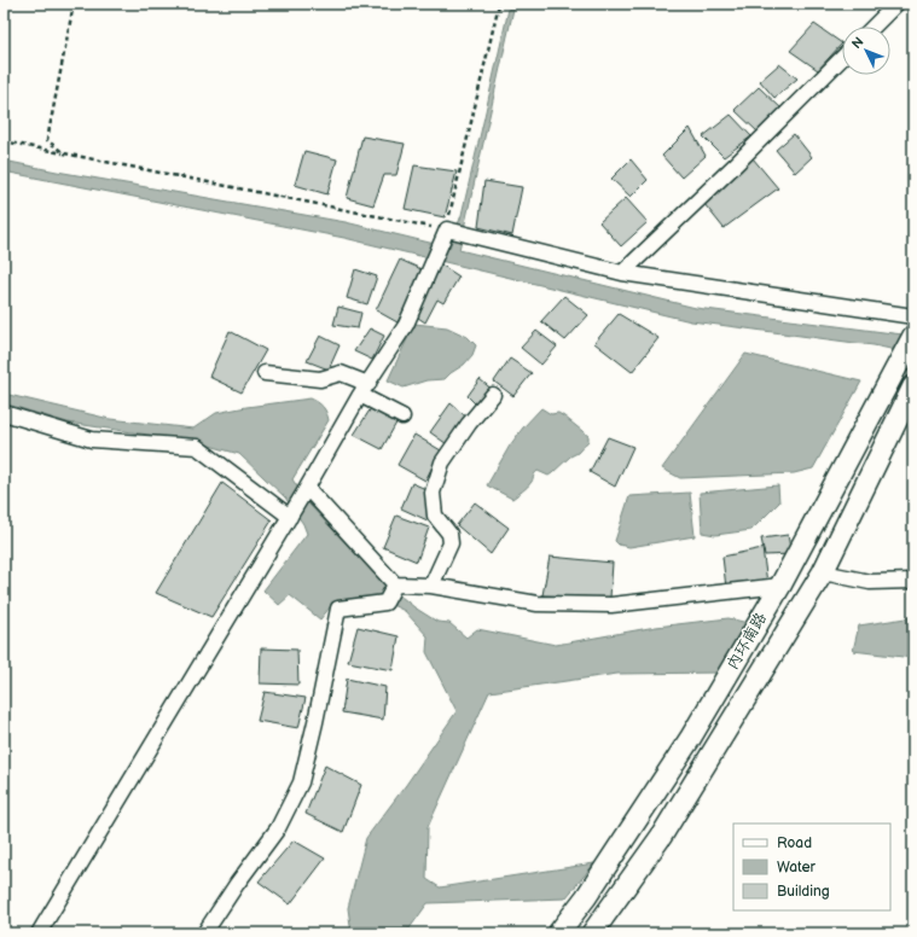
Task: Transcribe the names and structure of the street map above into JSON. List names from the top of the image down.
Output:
{
  "streets": {
    "main road": ["内环南路"]
  },
  "legend": ["Road", "Water", "Building"],
  "north": "top left"
}
